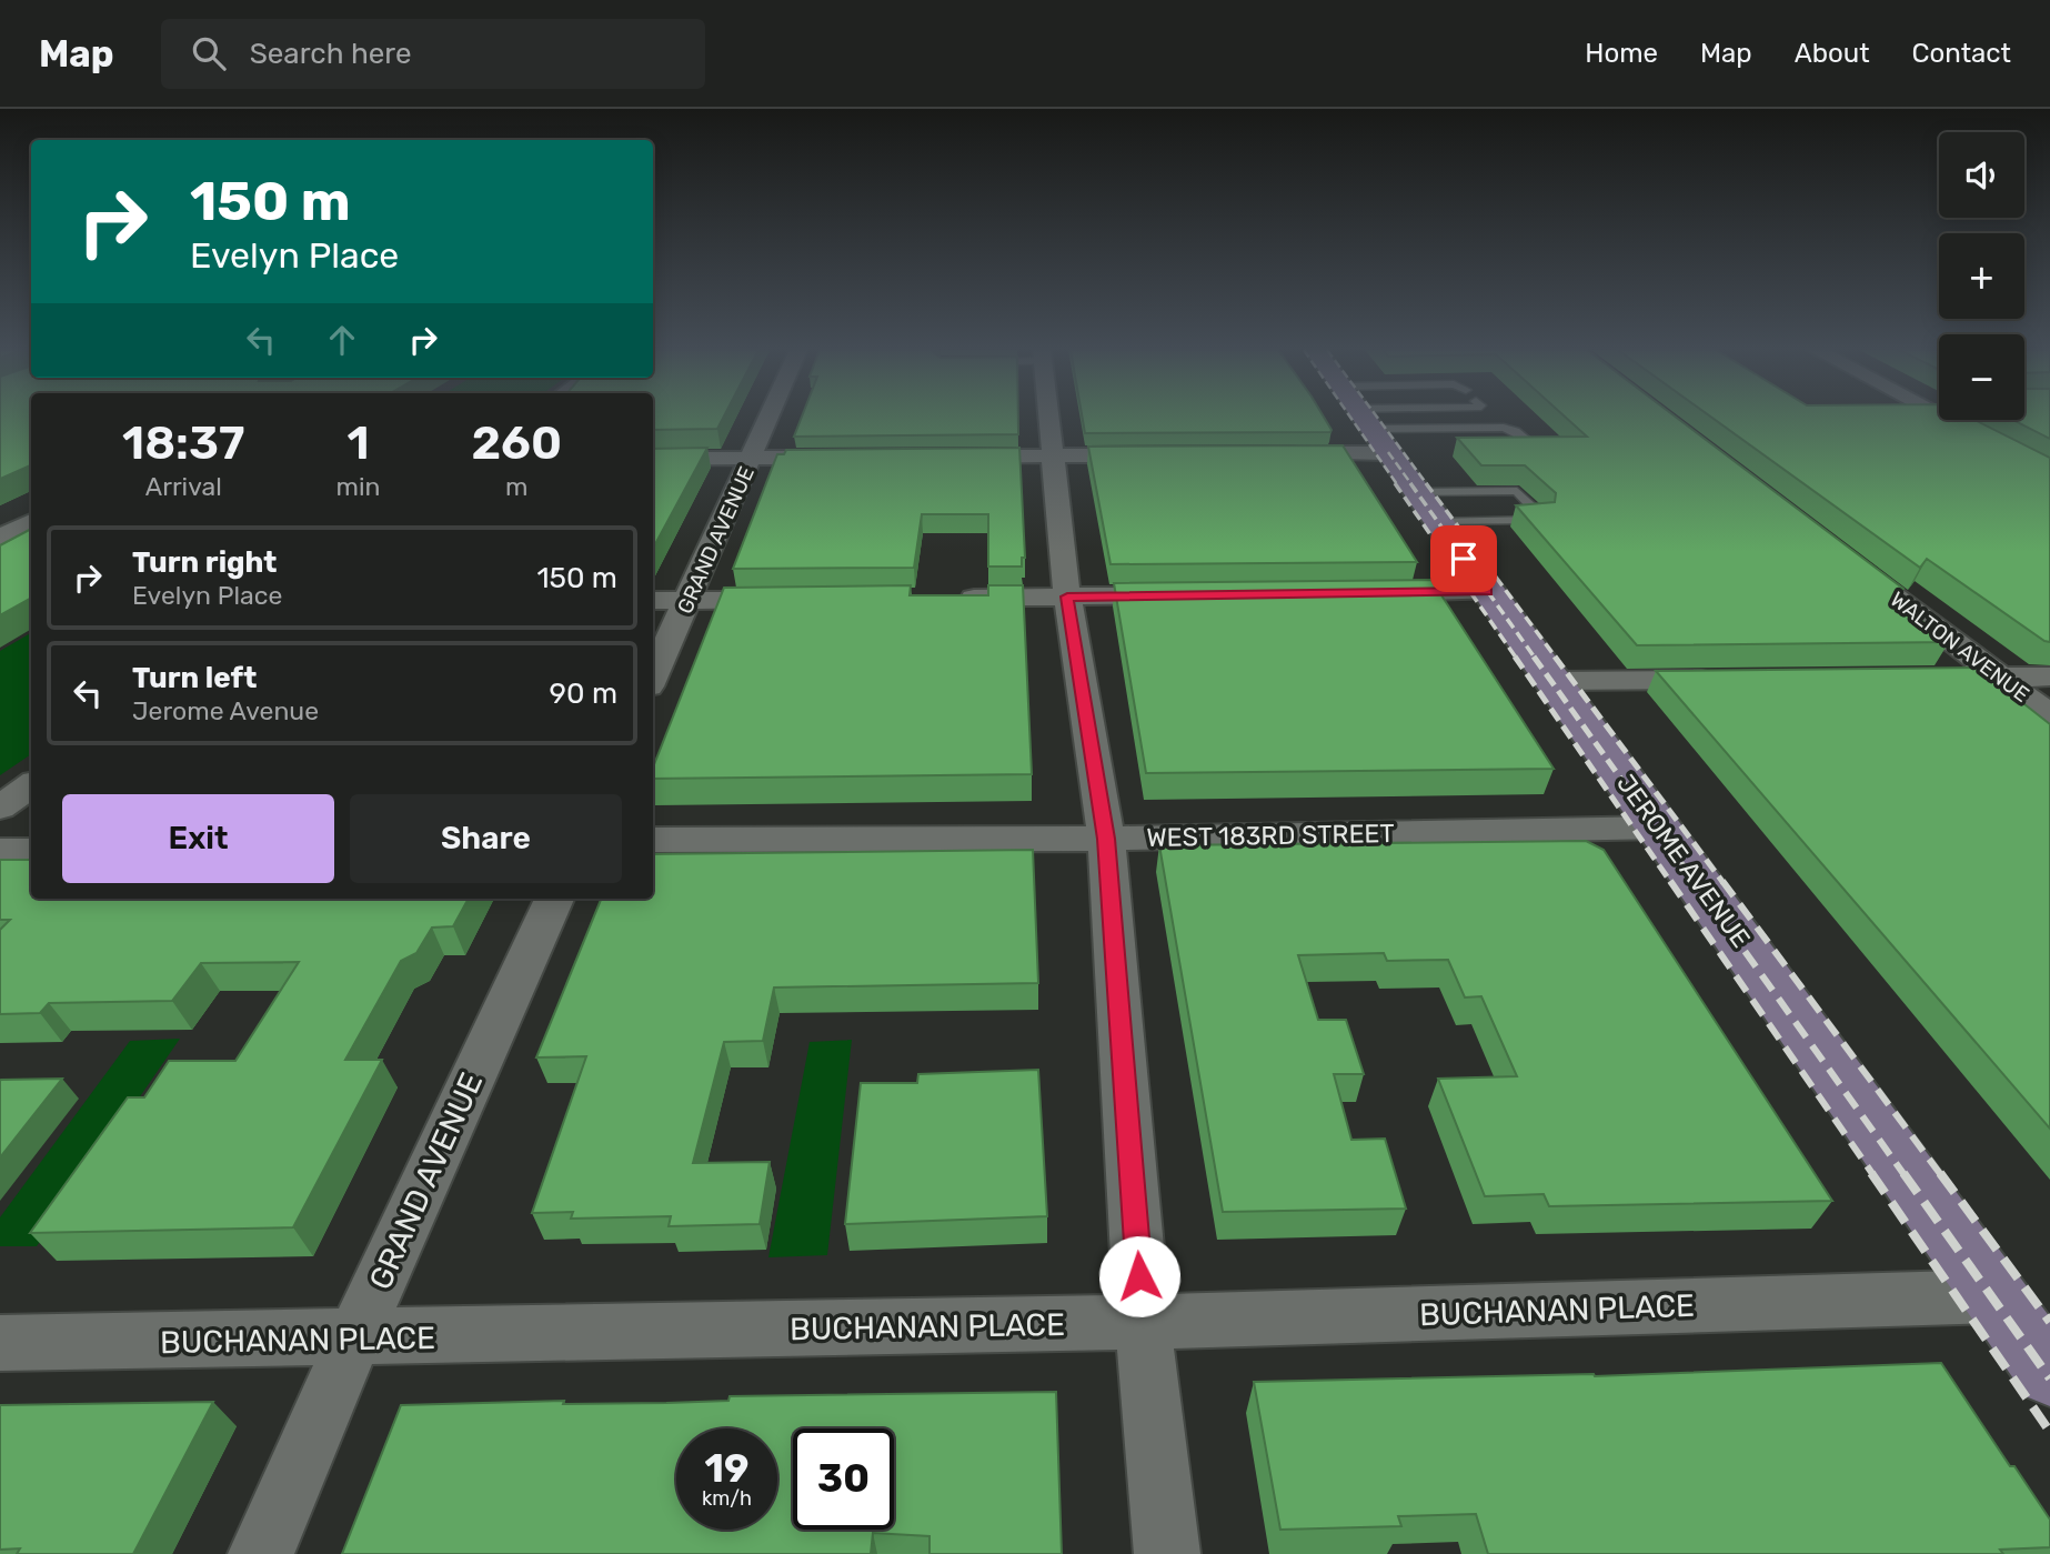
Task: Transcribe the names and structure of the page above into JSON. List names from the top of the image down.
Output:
{
  "streets": {
    "main road": ["JEROME AVENUE"],
    "street": [
      "GRAND AVENUE",
      "WALTON AVENUE",
      "WEST 183RD STREET",
      "BUCHANAN PLACE"
    ]
  },
  "crossings": [
    ["GRAND AVENUE", "BUCHANAN PLACE"],
    ["WEST 183RD STREET", "JEROME AVENUE"],
    ["JEROME AVENUE", "BUCHANAN PLACE"]
  ],
  "page": {
    "header": "Map",
    "search": "Search here",
    "nav": [
      "Home",
      "Map",
      "About",
      "Contact"
    ],
    "map_buttons": ["+", "−"],
    "turn": ["150 m", "Evelyn Place"],
    "eta": [
      "18:37",
      "Arrival",
      "1",
      "min",
      "260",
      "m"
    ],
    "list": [
      {
        "name": "Turn right",
        "note": "Evelyn Place",
        "value": "150 m"
      },
      {
        "name": "Turn left",
        "note": "Jerome Avenue",
        "value": "90 m"
      }
    ],
    "buttons": ["Exit", "Share"],
    "speed": "19 km/h",
    "limit": "30"
  }
}
